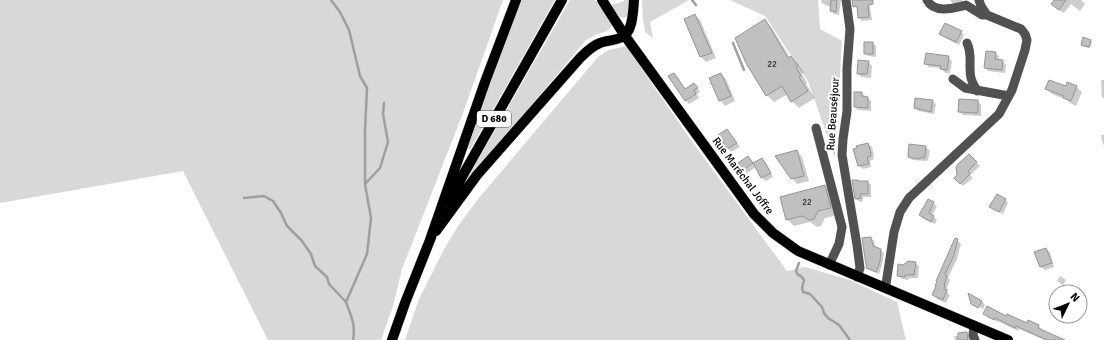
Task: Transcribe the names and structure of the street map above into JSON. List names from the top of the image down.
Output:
{
  "streets": {
    "main road": ["D 680", "Rue Maréchal Joffre"],
    "street": ["Rue Beauséjour"]
  },
  "crossings": [
    ["Rue Beauséjour", "Rue Maréchal Joffre"]
  ],
  "house_numbers": ["22", "22"],
  "north": "top right"
}
